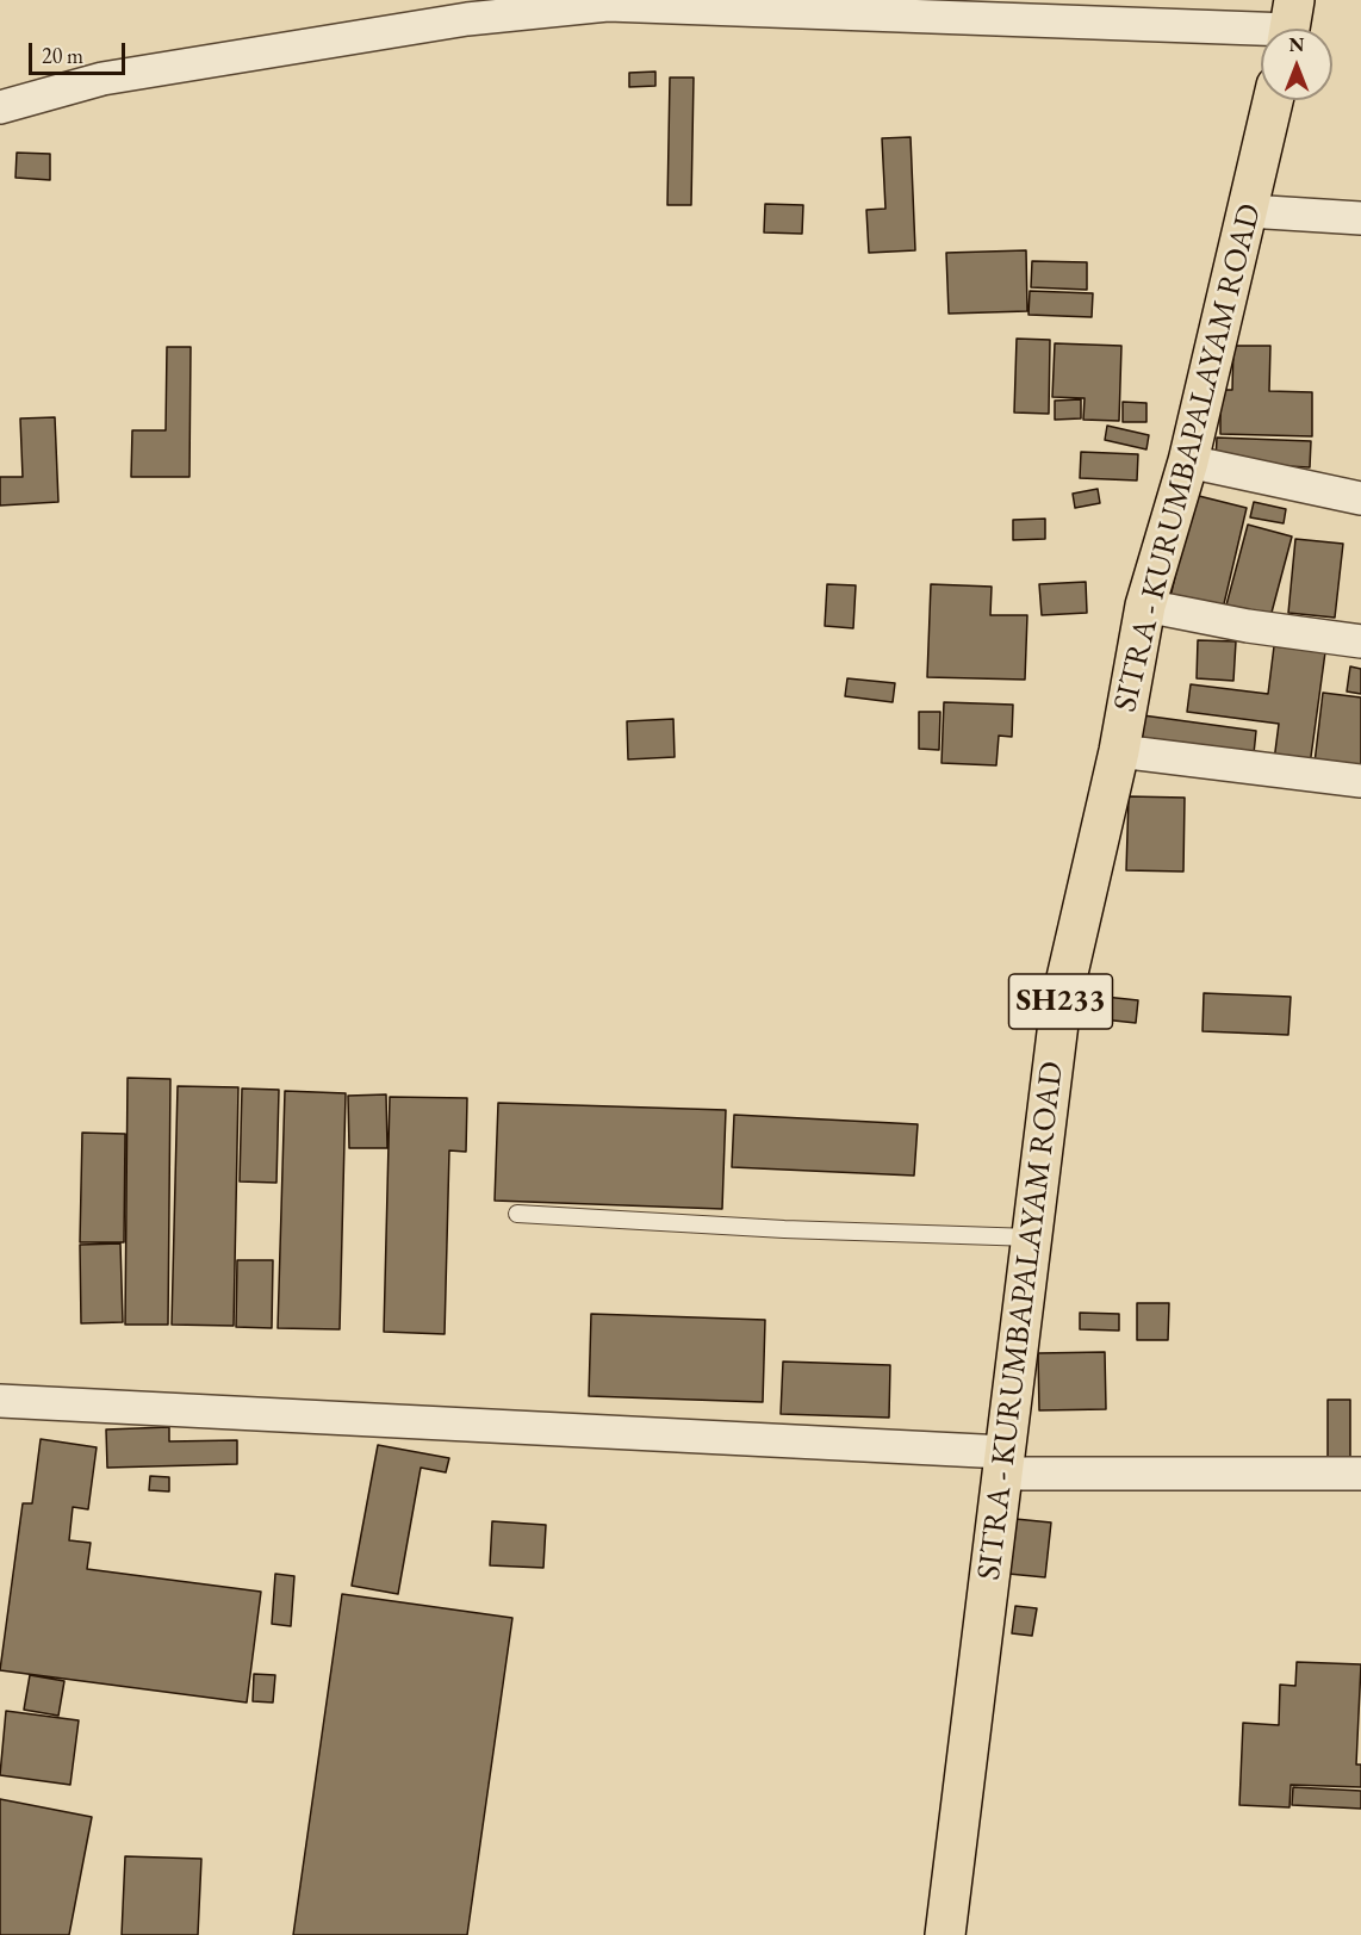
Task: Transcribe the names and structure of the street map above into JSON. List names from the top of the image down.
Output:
{
  "streets": {
    "main road": ["SITRA - KURUMBAPALAYAM ROAD", "SH233"]
  },
  "scale_bar": "20 m",
  "north": "top"
}
